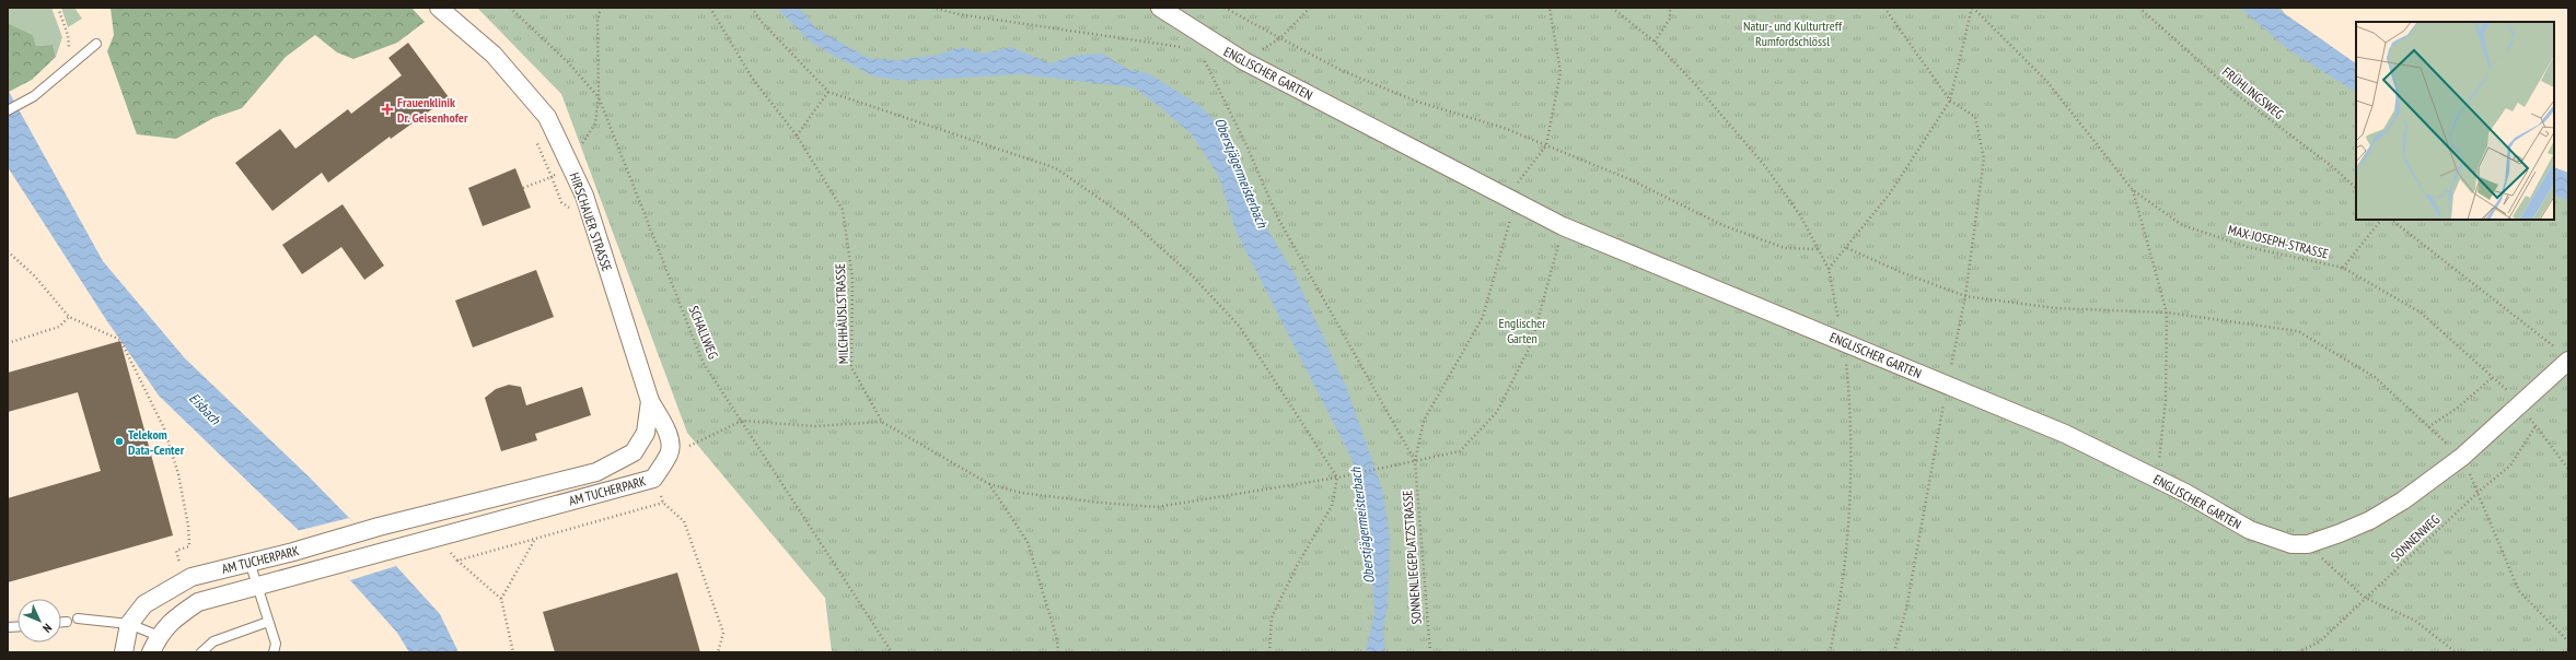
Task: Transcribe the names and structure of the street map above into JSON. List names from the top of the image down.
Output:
{
  "streets": {
    "street": ["ENGLISCHER GARTEN", "HIRSCHAUER STRASSE", "AM TUCHERPARK"],
    "path": [
      "FRÜHLINGSWEG",
      "MAX-JOSEPH-STRASSE",
      "MILCHHÄUSLSTRASSE",
      "SCHALLWEG",
      "SONNENWEG",
      "SONNENLIEGEPLATZSTRASSE"
    ]
  },
  "crossings": [
    ["ENGLISCHER GARTEN", "MAX-JOSEPH-STRASSE"],
    ["HIRSCHAUER STRASSE", "AM TUCHERPARK"],
    ["MAX-JOSEPH-STRASSE", "SONNENWEG"]
  ],
  "water": ["Oberstjägermeisterbach", "Eisbach"],
  "parks": ["Natur- und Kulturtreff Rumfordschlössl", "Englischer Garten"],
  "places": {
    "health": ["Frauenklinik Dr. Geisenhofer"],
    "other": ["Telekom Data-Center"]
  },
  "north": "bottom right"
}
